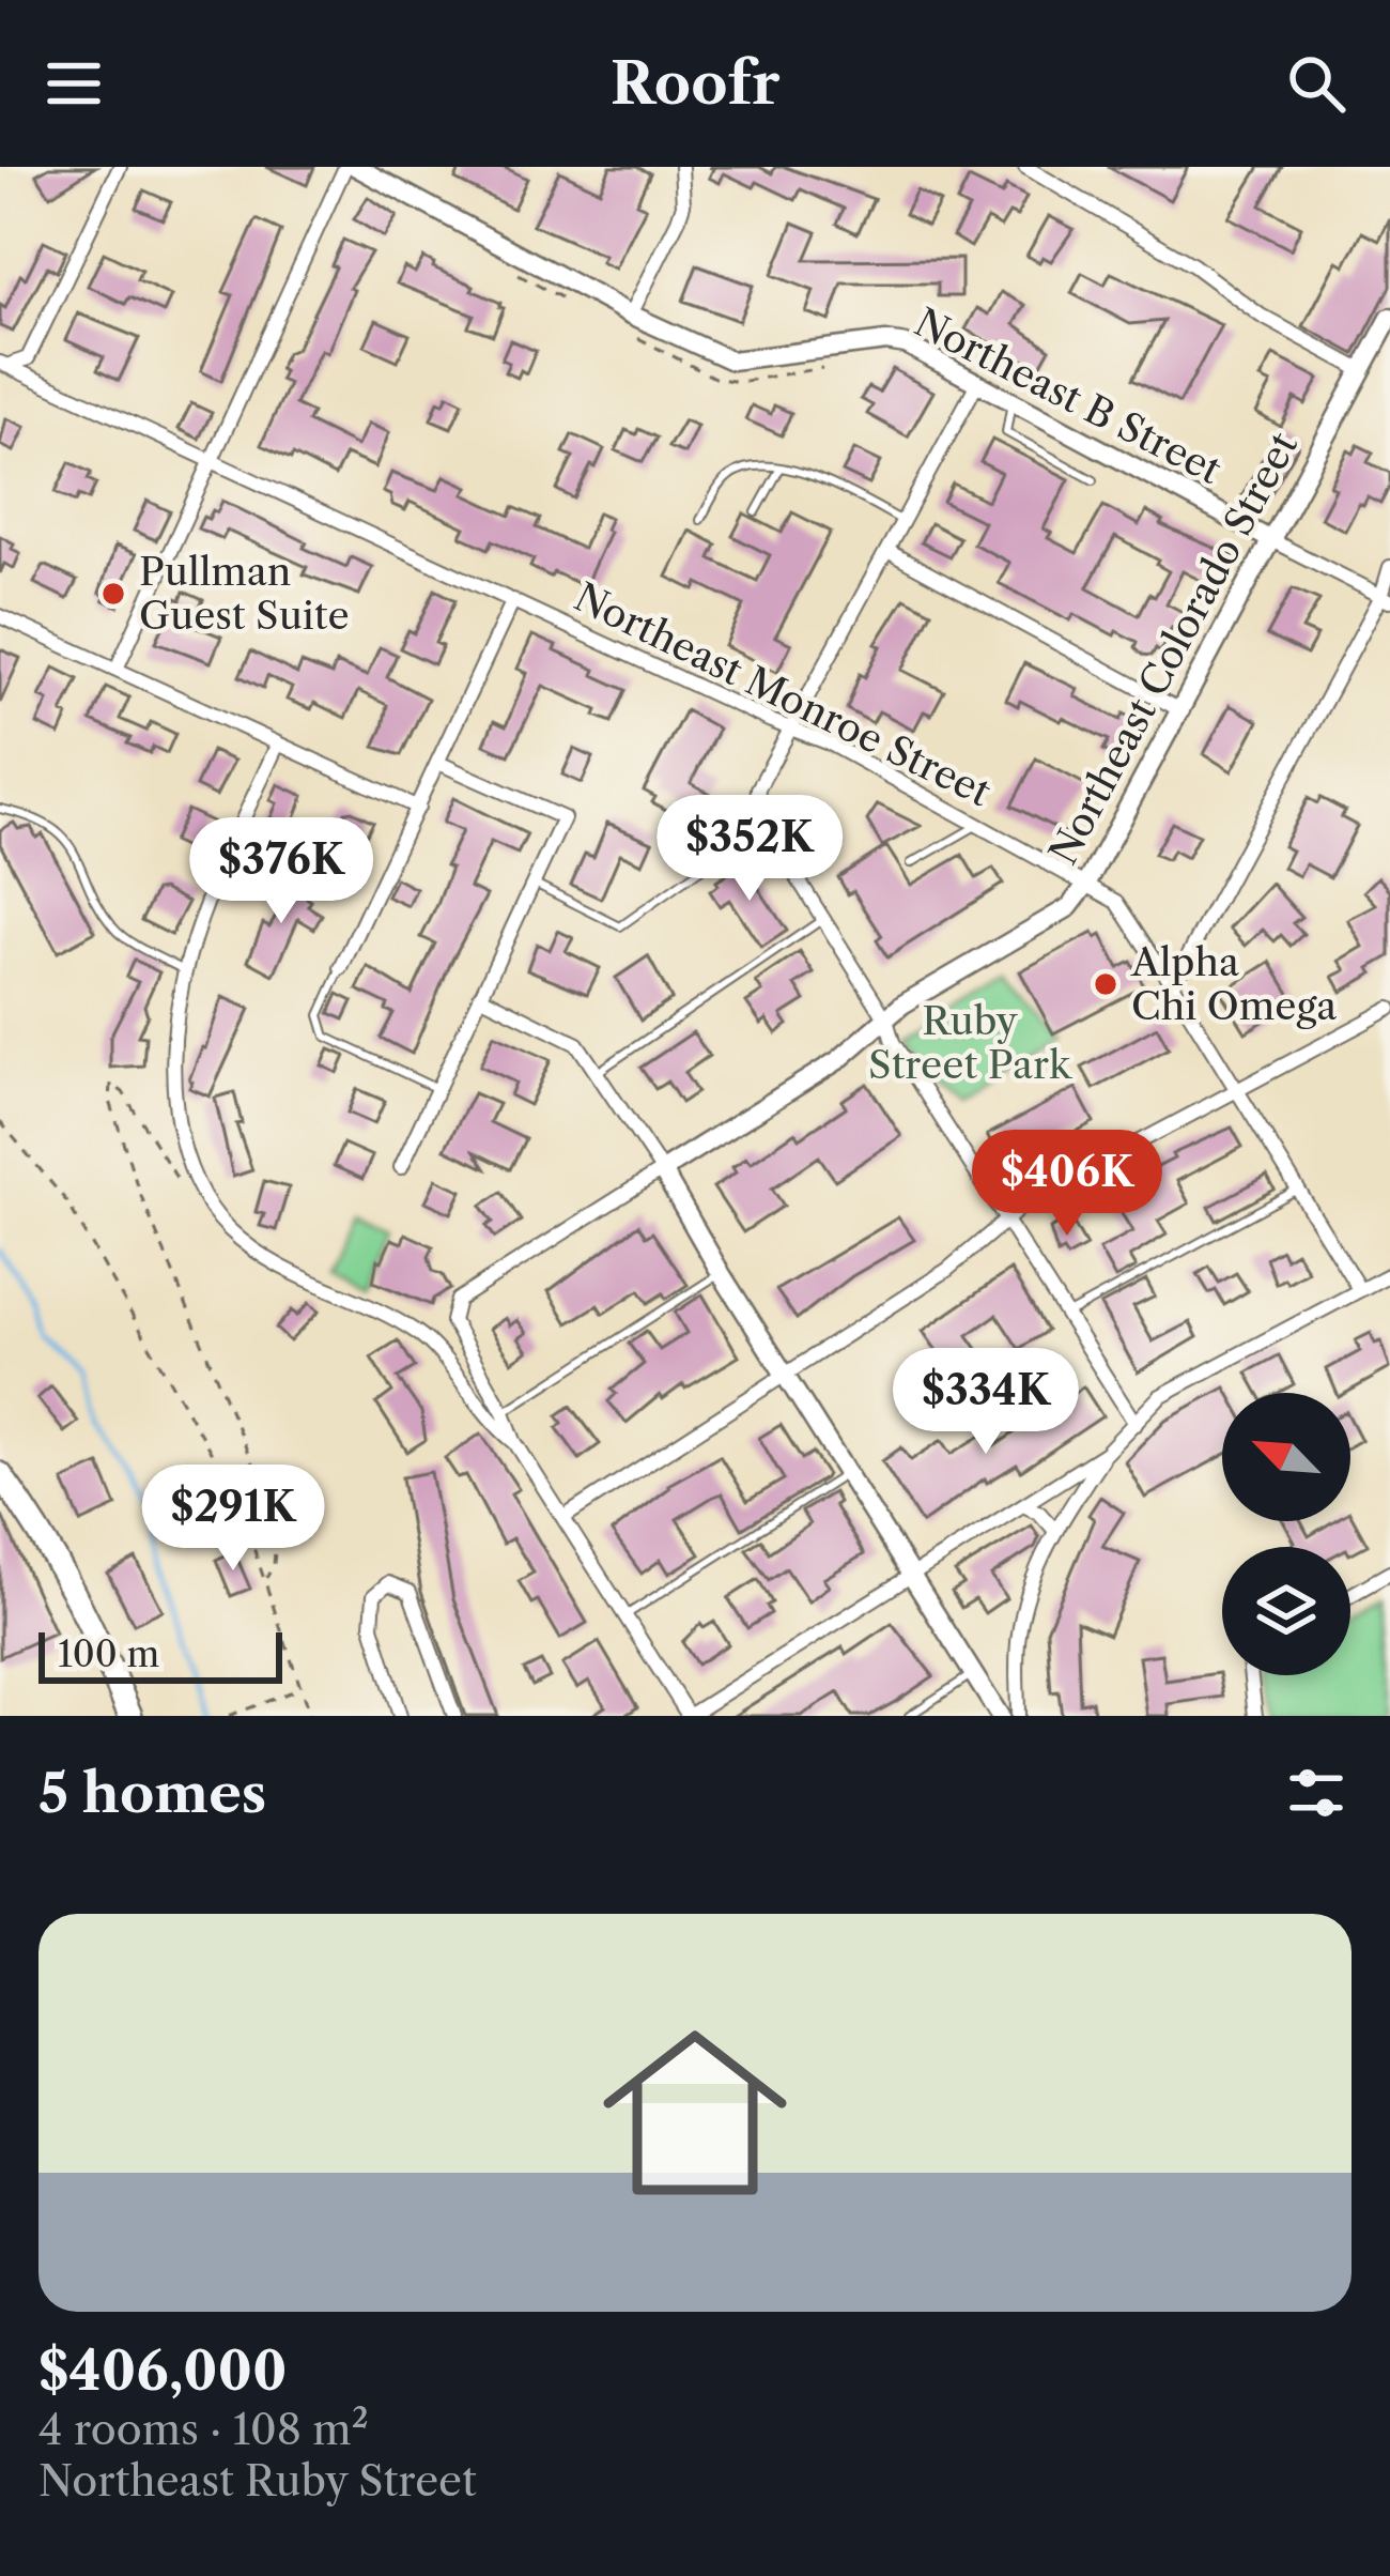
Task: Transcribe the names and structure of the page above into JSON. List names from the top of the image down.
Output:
{
  "streets": {
    "street": ["Northeast B Street", "Northeast Colorado Street", "Northeast Monroe Street"]
  },
  "crossings": [
    ["Northeast B Street", "Northeast Colorado Street"],
    ["Northeast Colorado Street", "Northeast Monroe Street"]
  ],
  "parks": ["Ruby Street Park"],
  "places": ["Pullman Guest Suite", "Alpha Chi Omega"],
  "scale_bar": "100 m",
  "north": "top left",
  "page": {
    "header": "Roofr",
    "price": [
      "$352K",
      "$376K",
      "$406K",
      "$334K",
      "$291K"
    ],
    "scale": "100 m",
    "heading": "5 homes",
    "list": [
      {
        "name": "$406,000",
        "note": "4 rooms · 108 m² · Northeast Ruby Street"
      }
    ]
  }
}
